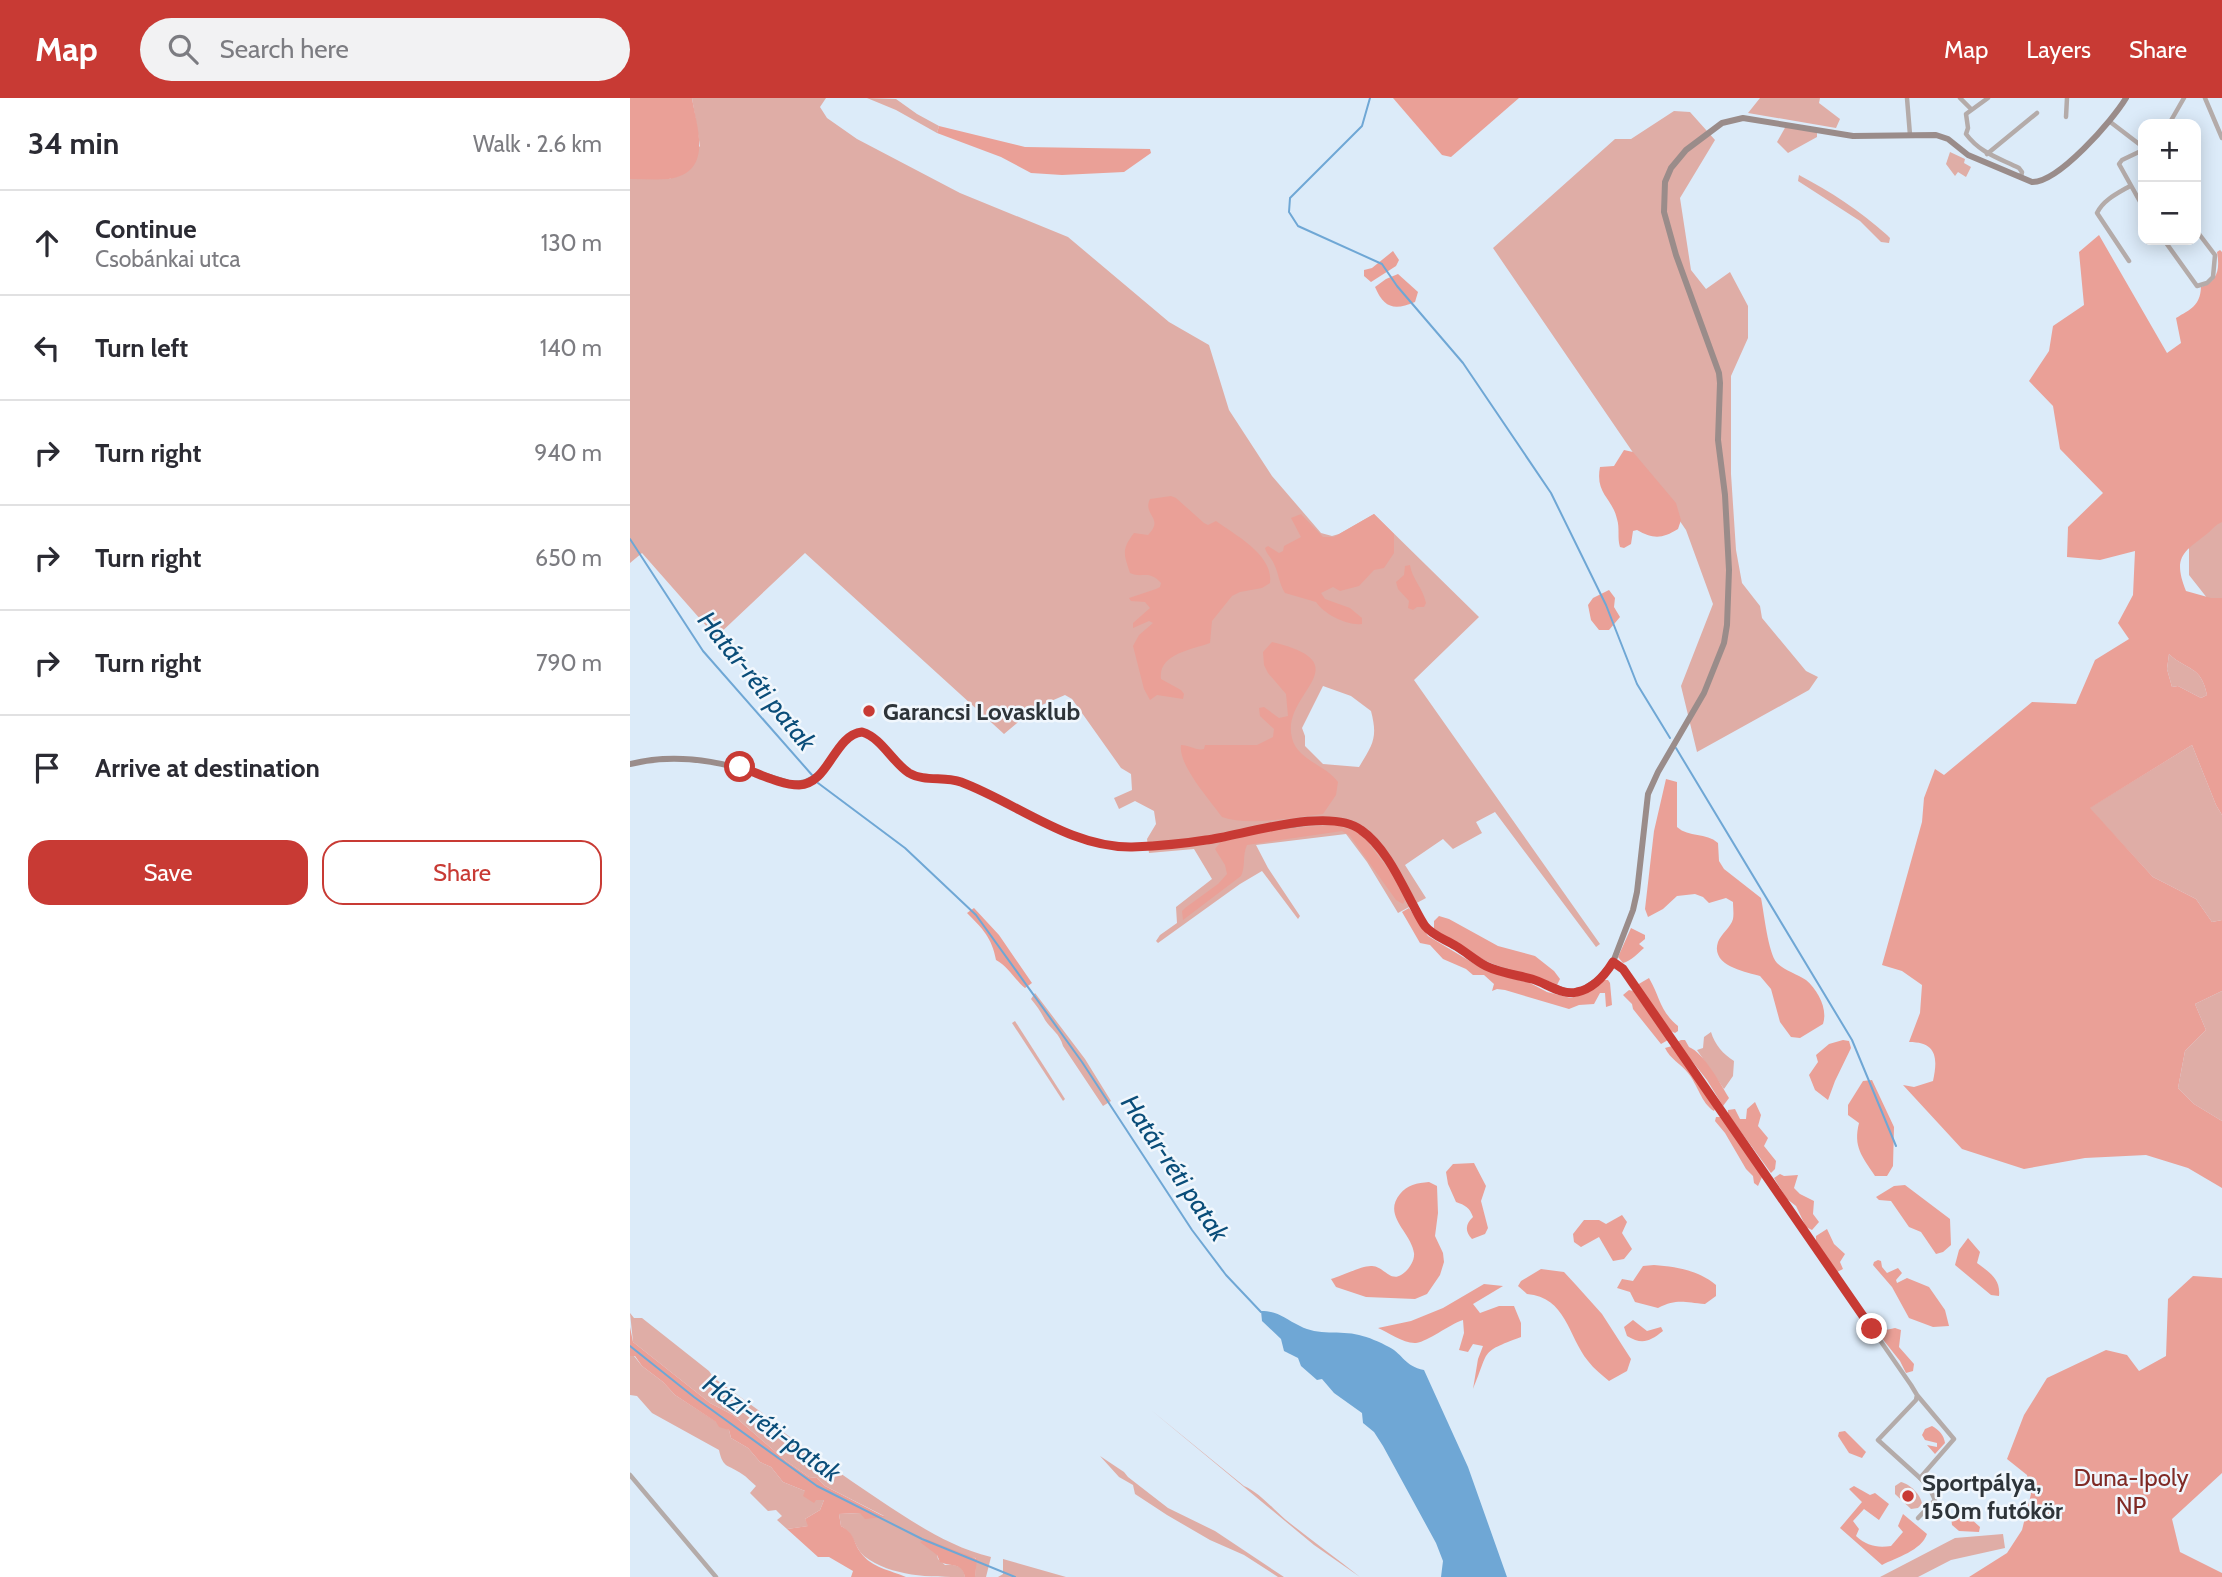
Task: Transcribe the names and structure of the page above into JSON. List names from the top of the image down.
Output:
{
  "water": ["Határ-réti patak", "Házi-réti-patak"],
  "parks": ["Duna-Ipoly NP"],
  "places": ["Garancsi Lovasklub", "Sportpálya, 150m futókör"],
  "page": {
    "header": "Map",
    "search": "Search here",
    "nav": ["Map", "Layers", "Share"],
    "heading": ["34 min", "Walk · 2.6 km"],
    "map_buttons": ["+", "−"],
    "list": [
      ["Continue", "Csobánkai utca", "130 m"],
      ["Turn left", "140 m"],
      ["Turn right", "940 m"],
      ["Turn right", "650 m"],
      ["Turn right", "790 m"],
      "Arrive at destination"
    ],
    "buttons": ["Save", "Share"]
  }
}
